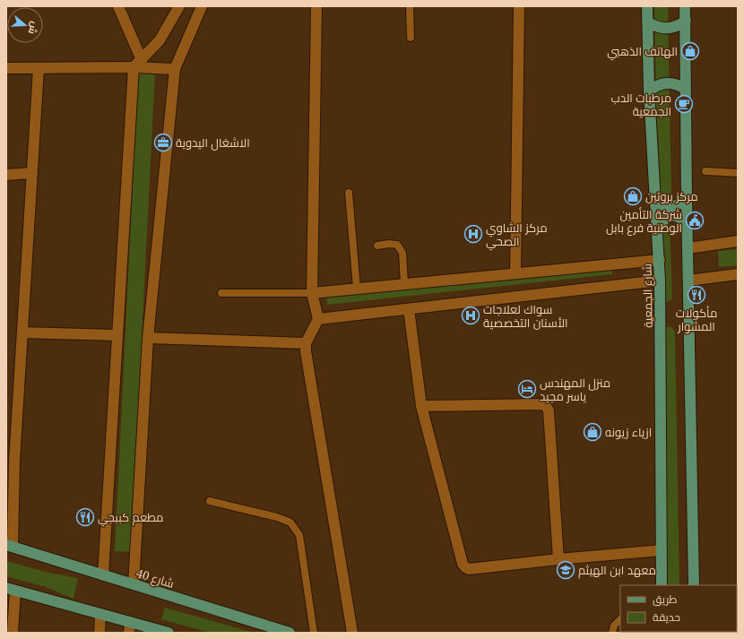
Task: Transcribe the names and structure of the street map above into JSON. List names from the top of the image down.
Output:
{
  "streets": {
    "main road": ["شارع الجمعية", "شارع 40"]
  },
  "places": {
    "shop": ["الهاتف الذهبي", "مركز بروتين", "ازياء زيونه"],
    "cafe": ["مرطبات الدب الجمعية"],
    "office": ["الاشغال اليدوية"],
    "public building": ["شركة التأمين الوطنية فرع بابل"],
    "hospital": ["مركز الشاوي الصحي", "سواك لعلاجات الأسنان التخصصية"],
    "restaurant": ["مأكولات المشوار", "مطعم كببجي"],
    "hotel": ["منزل المهندس ياسر مجيد"],
    "school or university": ["معهد ابن الهيثم"]
  },
  "legend": ["طريق", "حديقة"],
  "north": "right"
}
